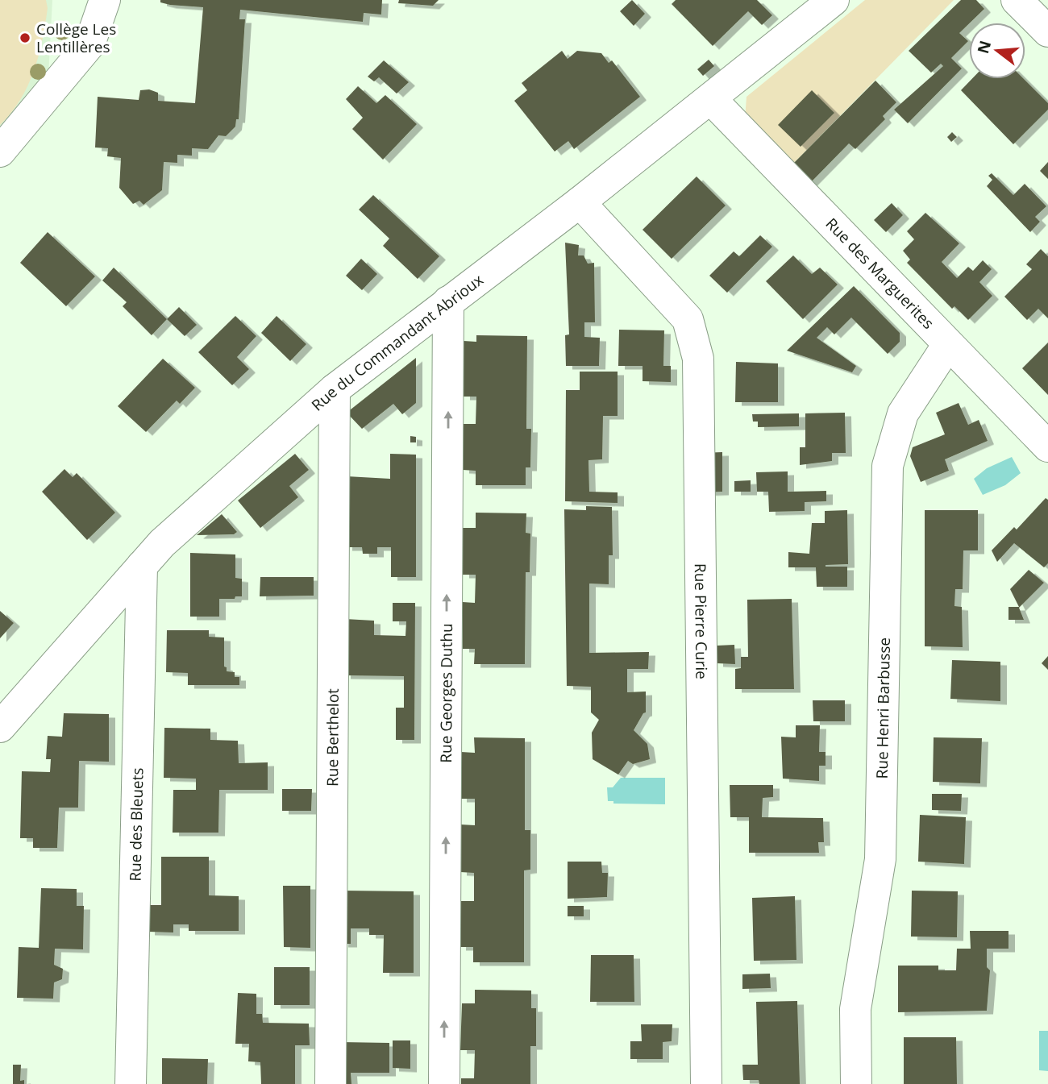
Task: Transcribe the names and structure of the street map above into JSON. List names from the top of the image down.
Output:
{
  "streets": {
    "street": [
      "Rue des Marguerites",
      "Rue du Commandant Abrioux",
      "Rue Pierre Curie",
      "Rue Georges Duthu",
      "Rue Henri Barbusse",
      "Rue Berthelot",
      "Rue des Bleuets"
    ]
  },
  "crossings": [
    ["Rue des Marguerites", "Rue du Commandant Abrioux"],
    ["Rue des Marguerites", "Rue Henri Barbusse"],
    ["Rue du Commandant Abrioux", "Rue Pierre Curie"],
    ["Rue du Commandant Abrioux", "Rue Georges Duthu"],
    ["Rue du Commandant Abrioux", "Rue Berthelot"],
    ["Rue du Commandant Abrioux", "Rue des Bleuets"]
  ],
  "one_way": ["Rue Georges Duthu"],
  "places": ["Collège Les Lentillères"],
  "north": "left"
}
